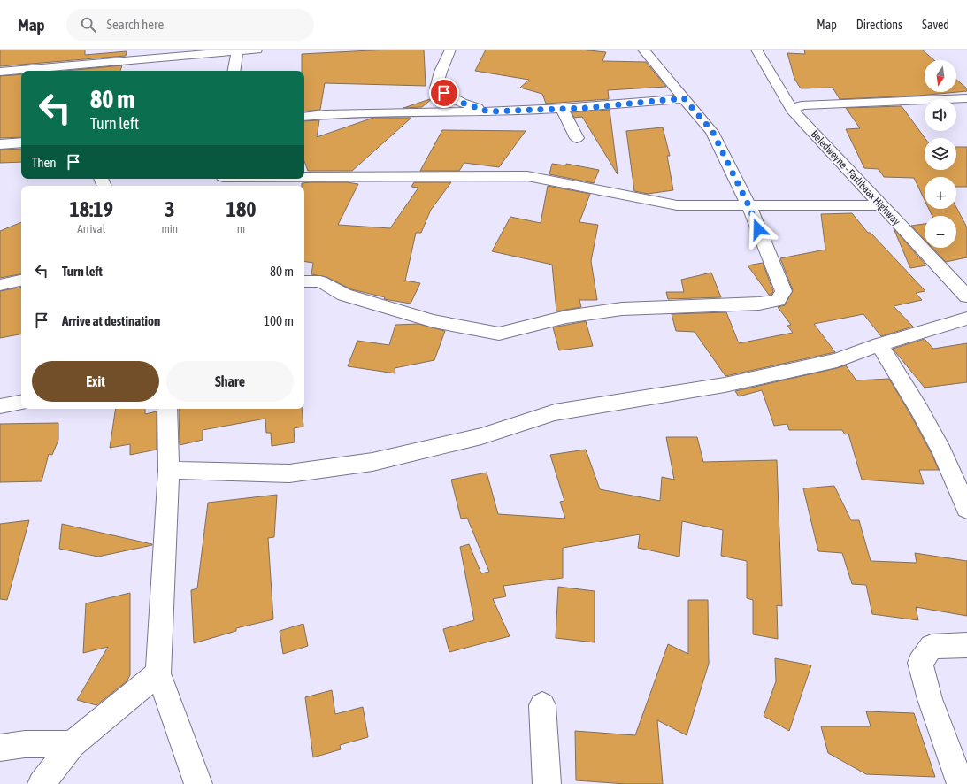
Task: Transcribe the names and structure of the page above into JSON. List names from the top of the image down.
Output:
{
  "streets": {
    "street": ["Beledweyne - Farlibaax Highway"]
  },
  "north": "bottom",
  "page": {
    "header": "Map",
    "search": "Search here",
    "nav": ["Map", "Directions", "Saved"],
    "map_buttons": ["+", "−"],
    "turn": ["80 m", "Turn left"],
    "then": "Then",
    "eta": [
      "18:19",
      "Arrival",
      "3",
      "min",
      "180",
      "m"
    ],
    "list": [
      {
        "name": "Turn left",
        "value": "80 m"
      },
      {
        "name": "Arrive at destination",
        "value": "100 m"
      }
    ],
    "buttons": ["Exit", "Share"]
  }
}
